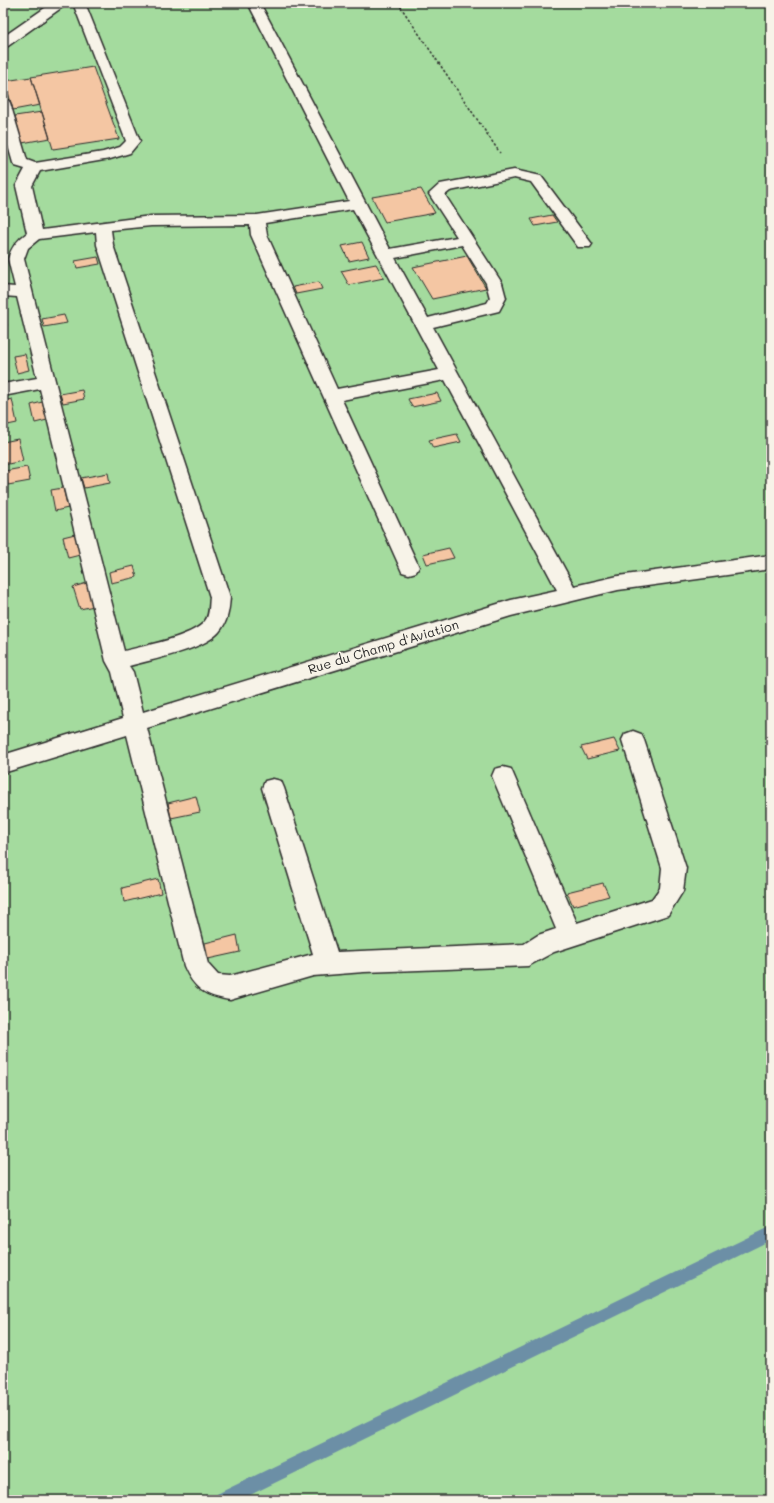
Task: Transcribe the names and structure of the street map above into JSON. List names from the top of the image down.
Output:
{
  "streets": {
    "street": ["Rue du Champ d'Aviation"]
  }
}
